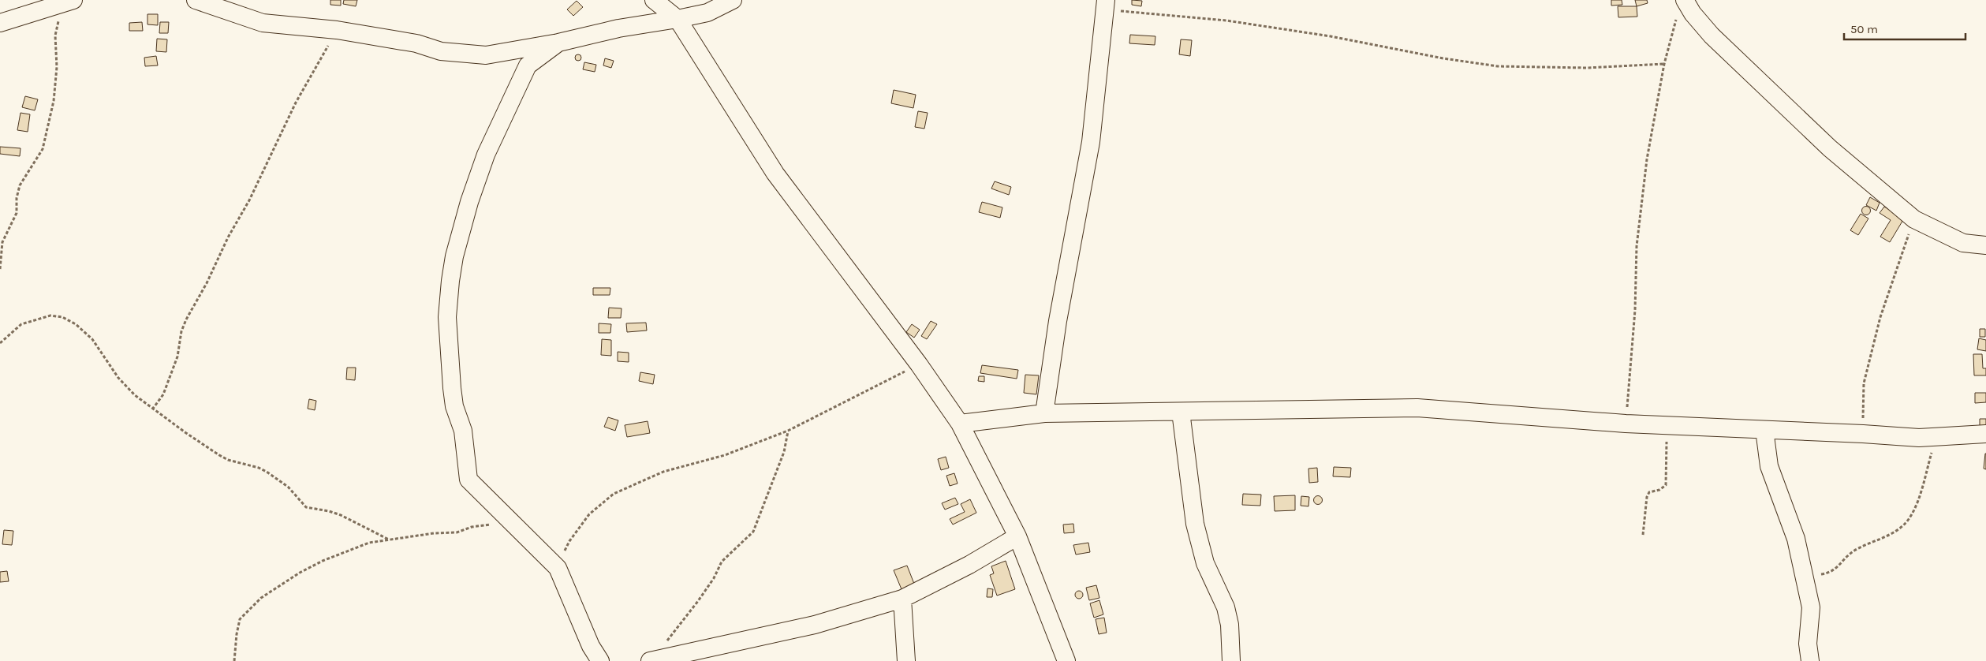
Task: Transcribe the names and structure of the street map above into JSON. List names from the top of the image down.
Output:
{
  "scale_bar": "50 m"
}
